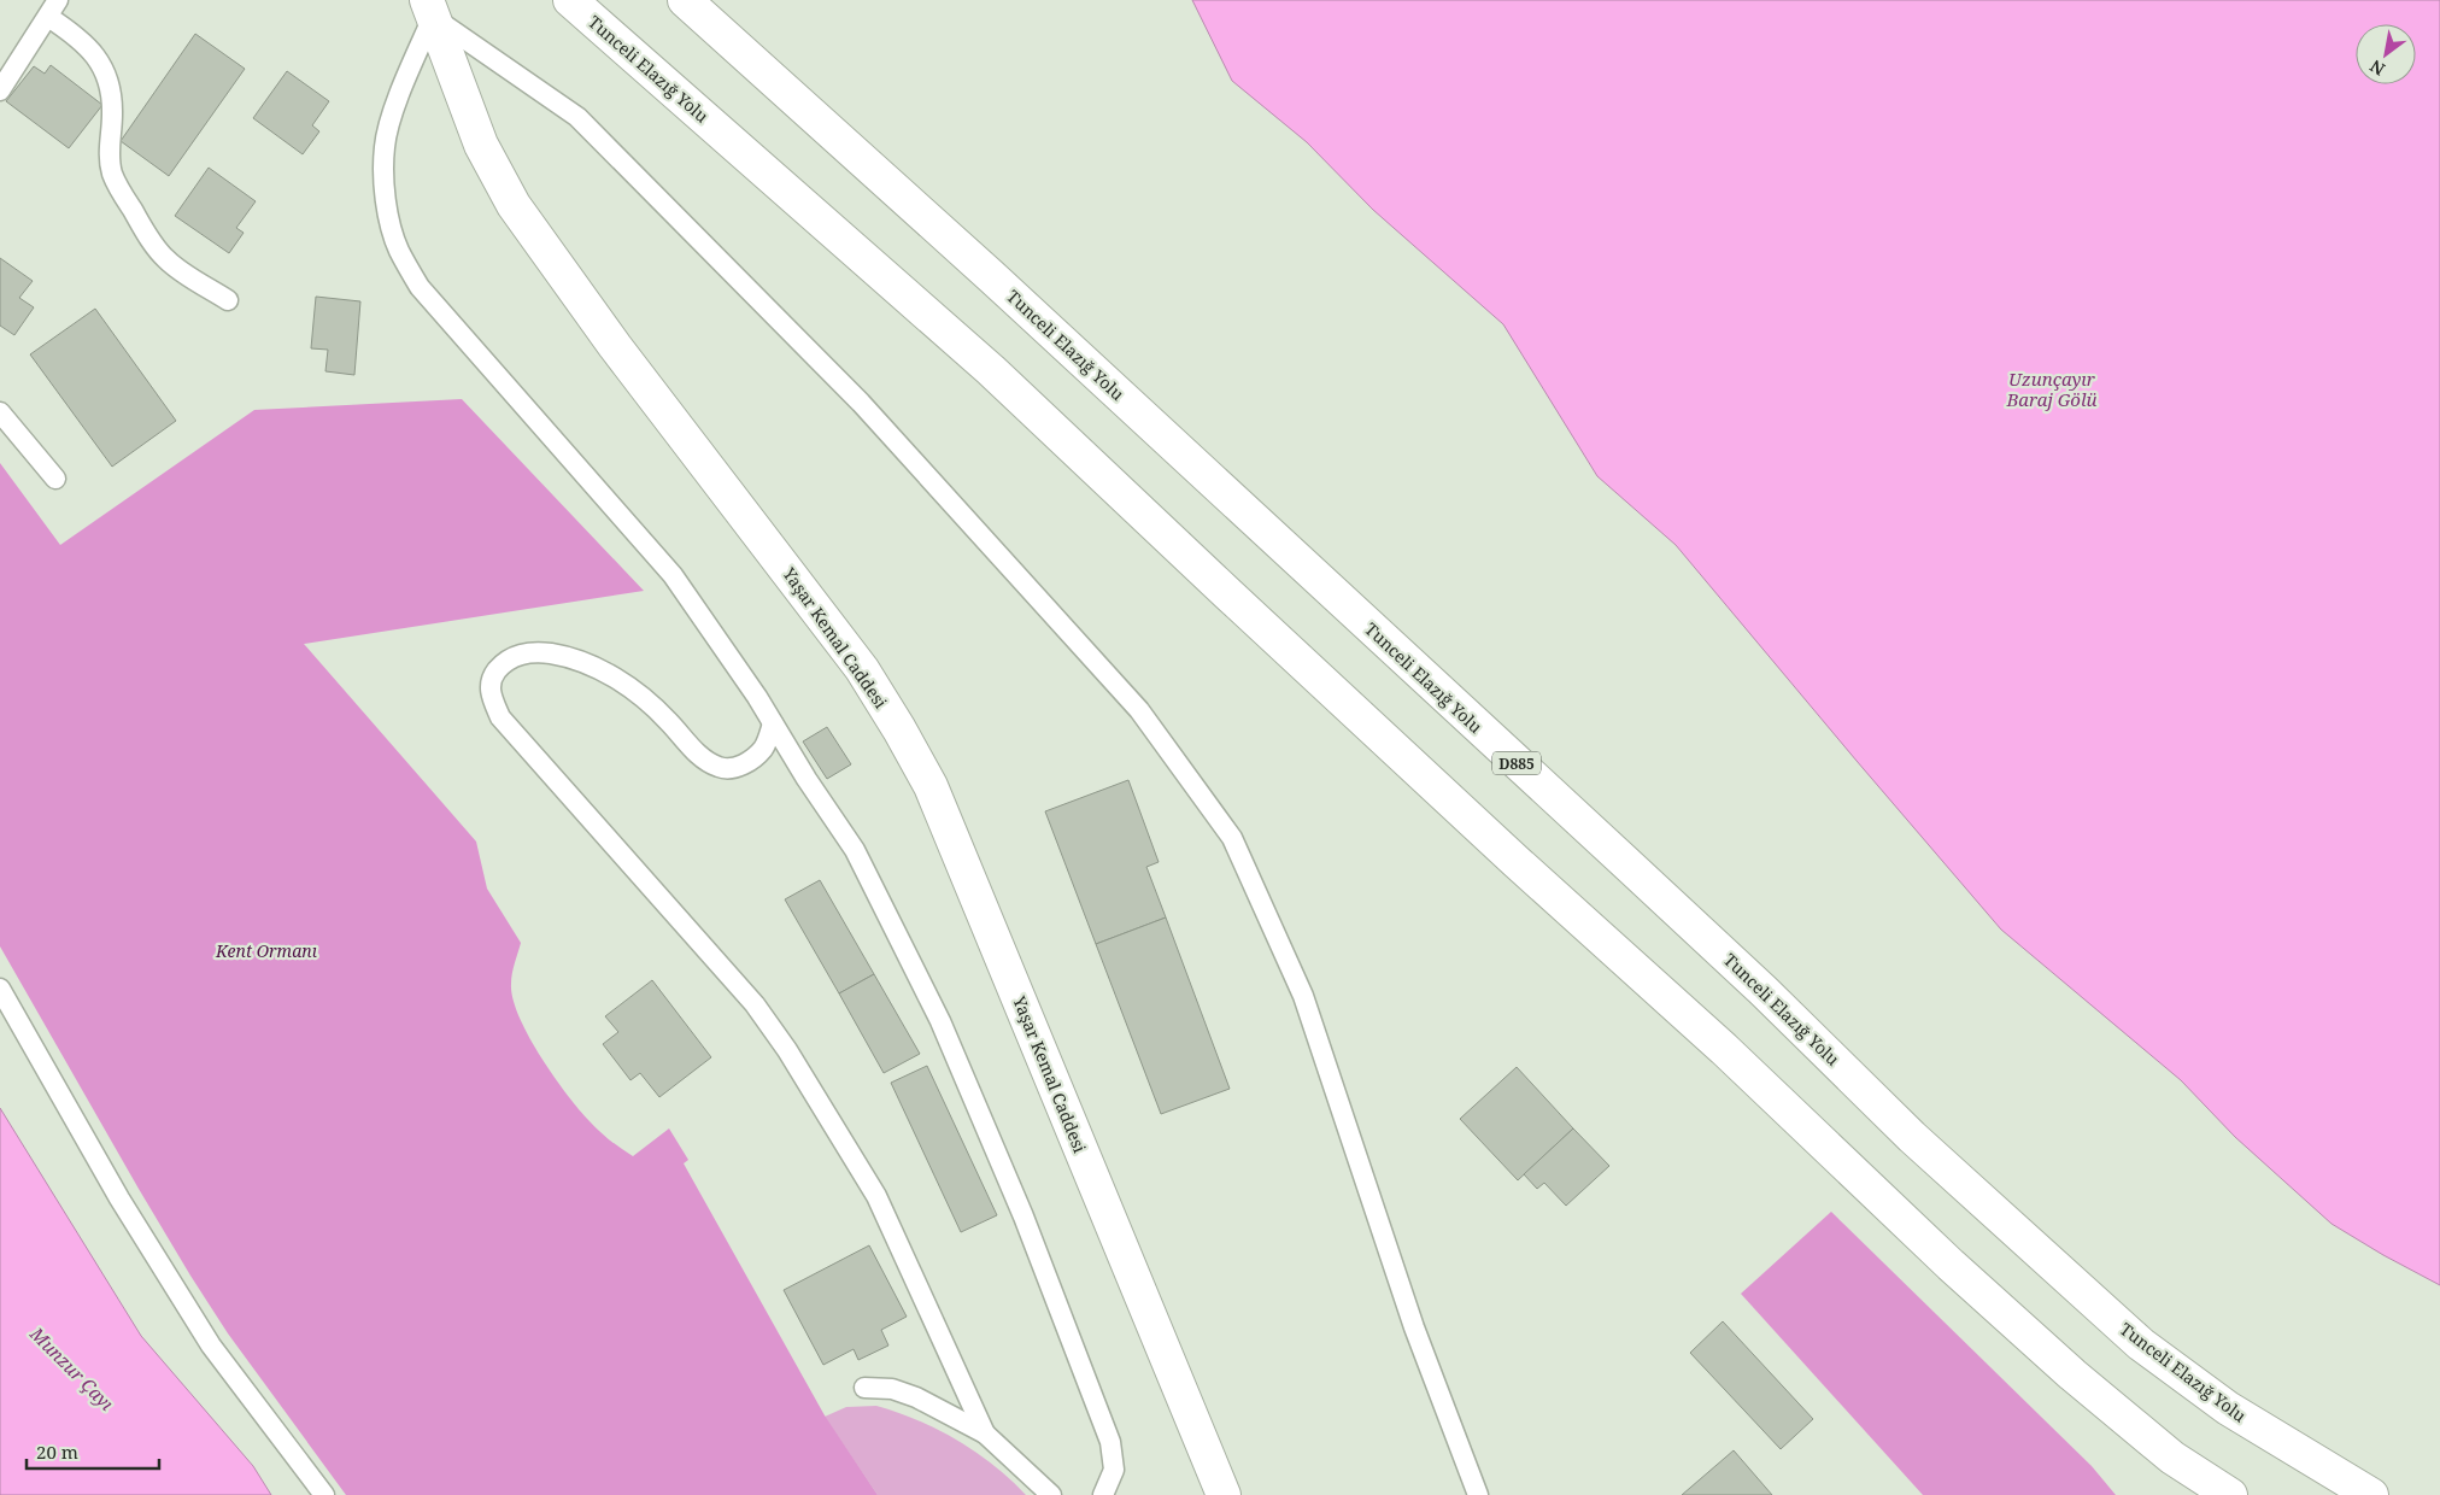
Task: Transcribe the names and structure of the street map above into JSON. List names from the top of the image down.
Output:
{
  "streets": {
    "main road": ["Tunceli Elazığ Yolu", "Yaşar Kemal Caddesi", "D885"]
  },
  "water": ["Uzunçayır Baraj Gölü", "Munzur Çayı"],
  "parks": ["Kent Ormanı"],
  "scale_bar": "20 m",
  "north": "bottom left"
}
